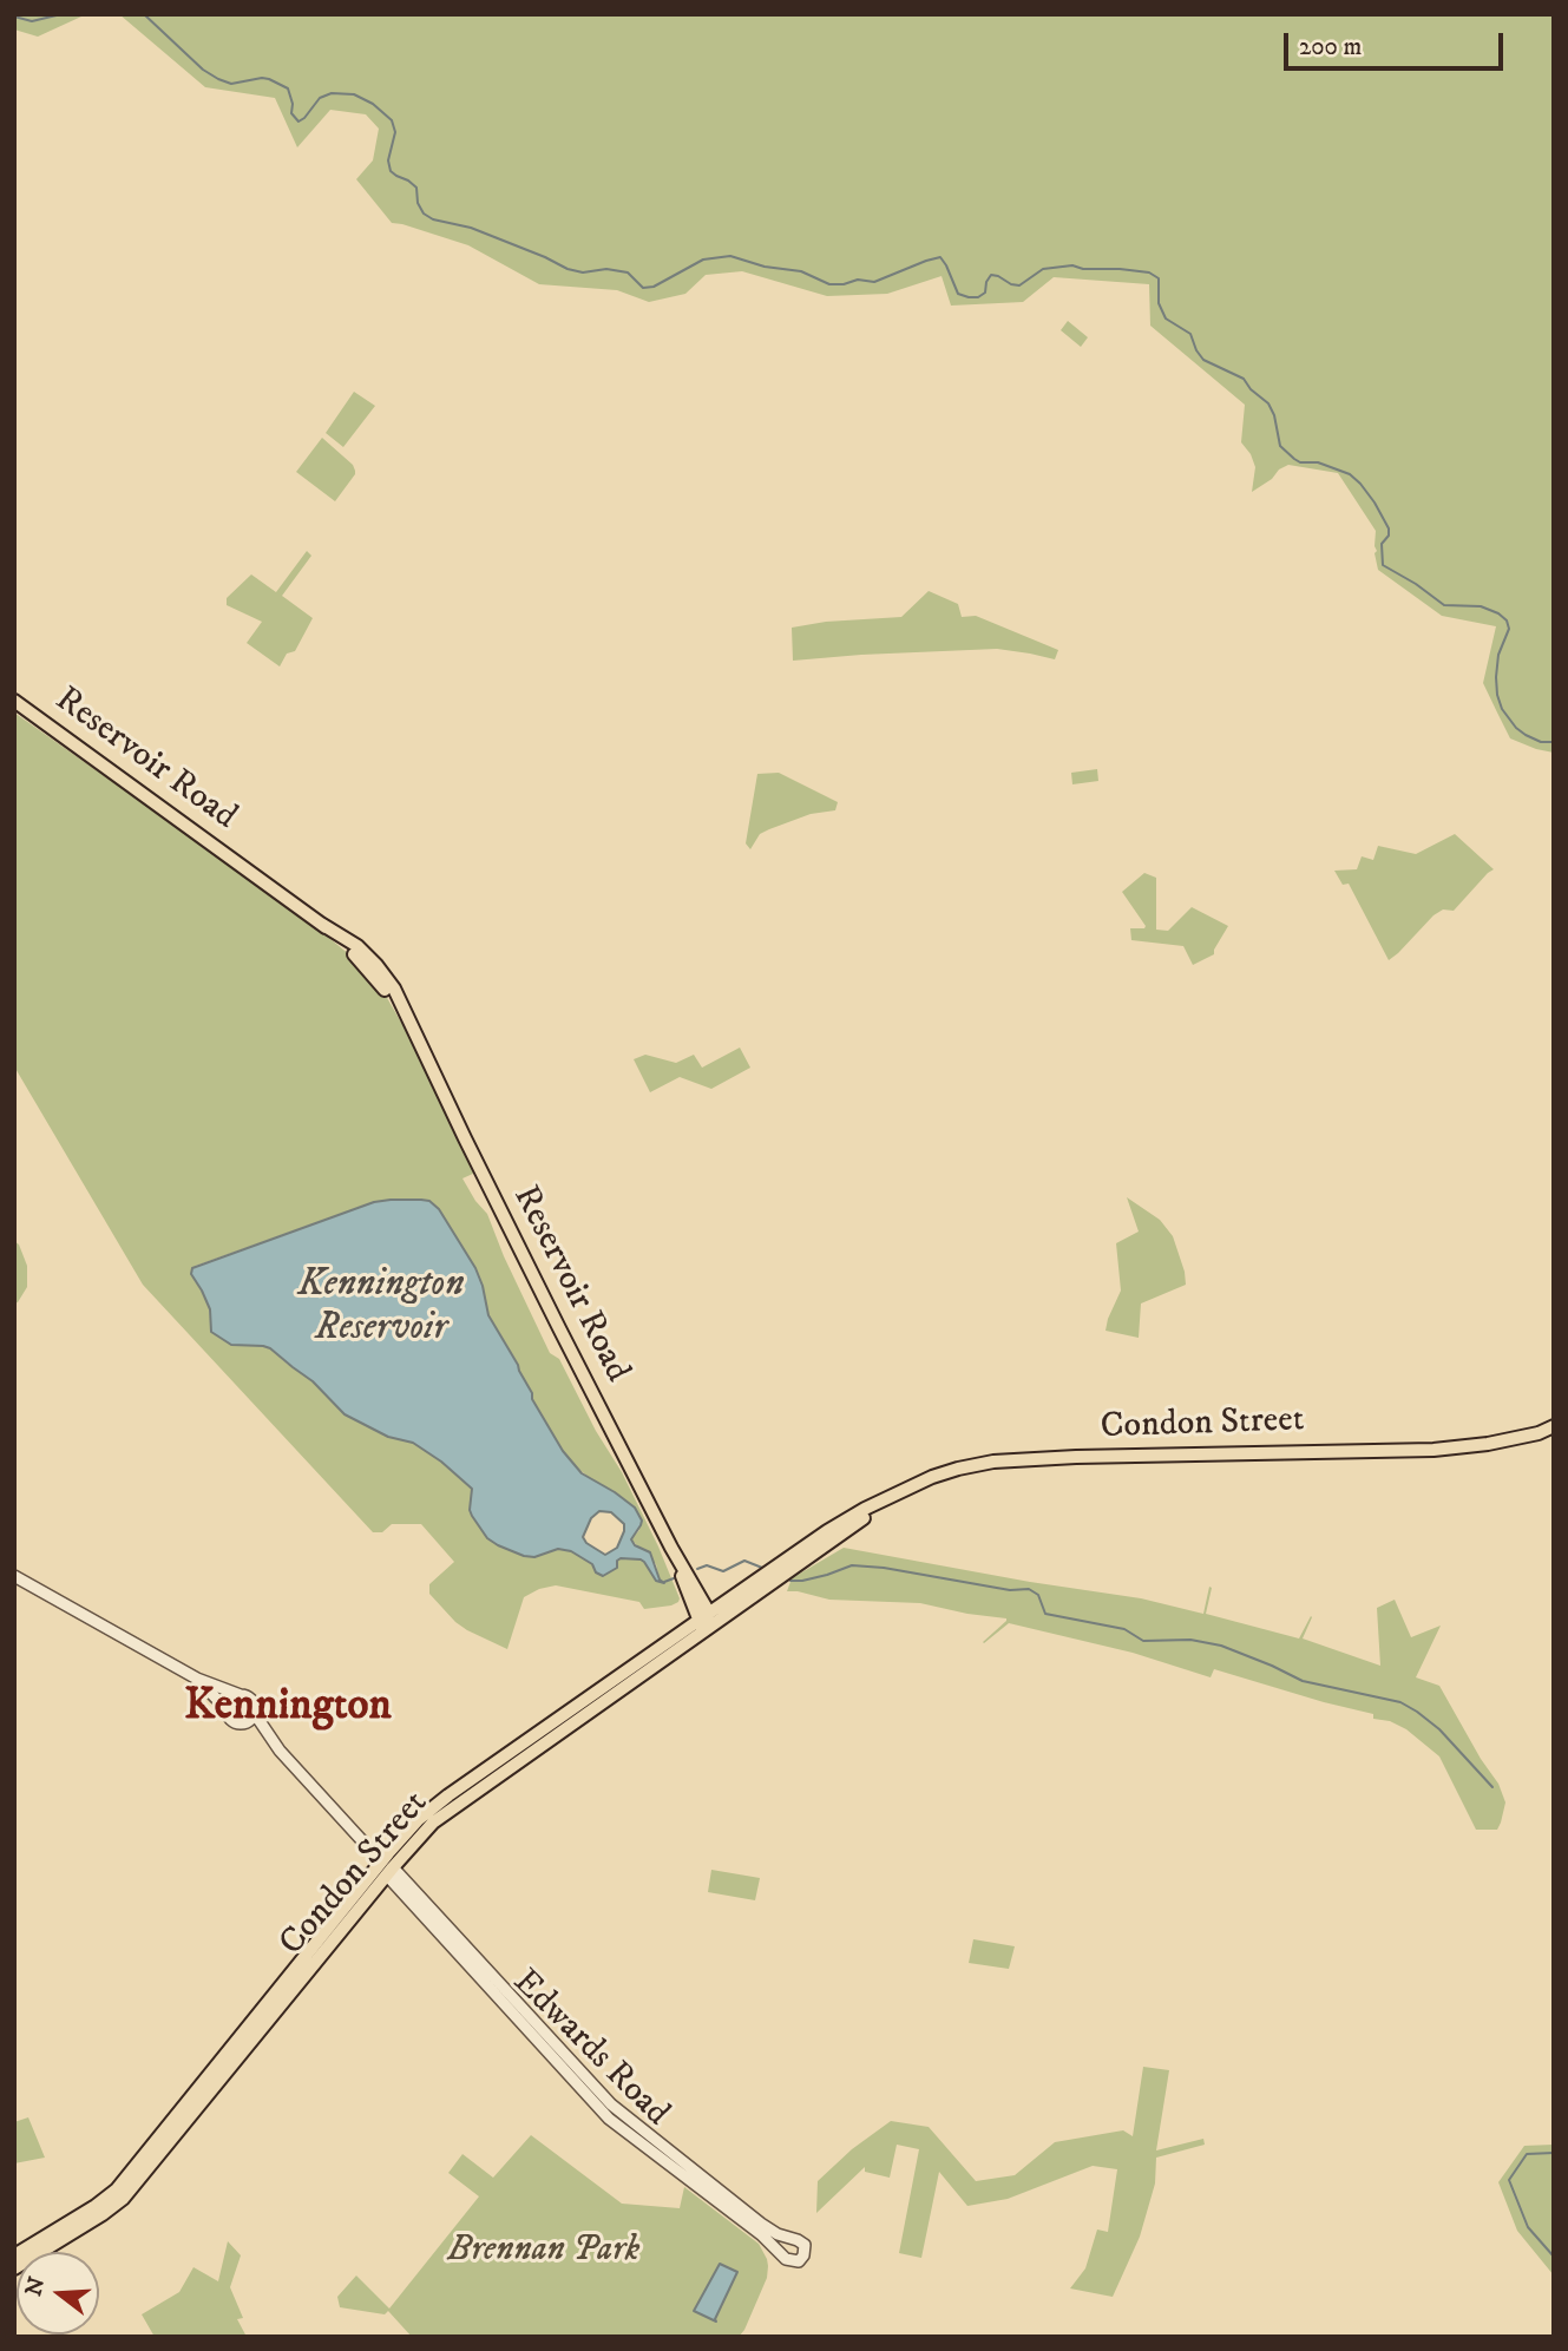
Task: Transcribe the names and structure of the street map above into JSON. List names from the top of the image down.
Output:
{
  "streets": {
    "main road": ["Reservoir Road", "Condon Street"],
    "street": ["Edwards Road"]
  },
  "crossings": [
    ["Reservoir Road", "Condon Street"],
    ["Condon Street", "Edwards Road"]
  ],
  "districts": ["Kennington"],
  "water": ["Kennington Reservoir"],
  "parks": ["Brennan Park"],
  "scale_bar": "200 m",
  "north": "left"
}
